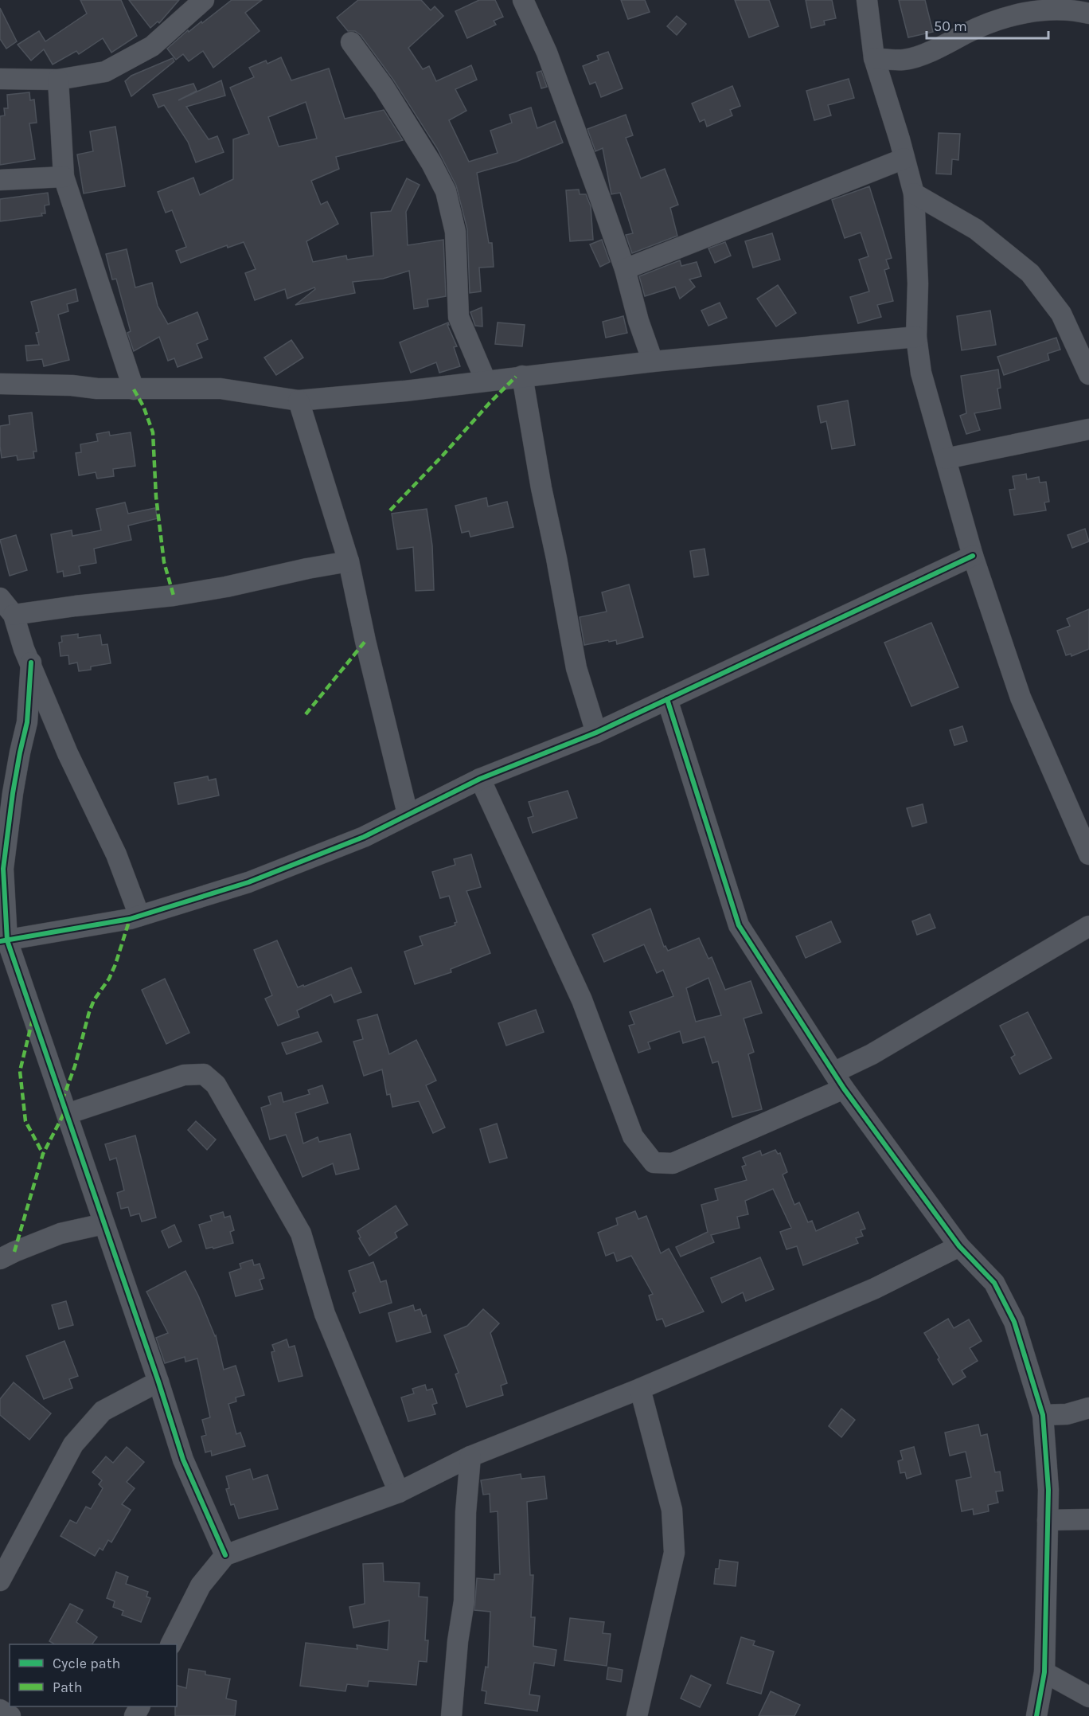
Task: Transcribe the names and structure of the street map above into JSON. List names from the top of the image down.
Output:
{
  "legend": ["Cycle path", "Path"],
  "scale_bar": "50 m"
}
